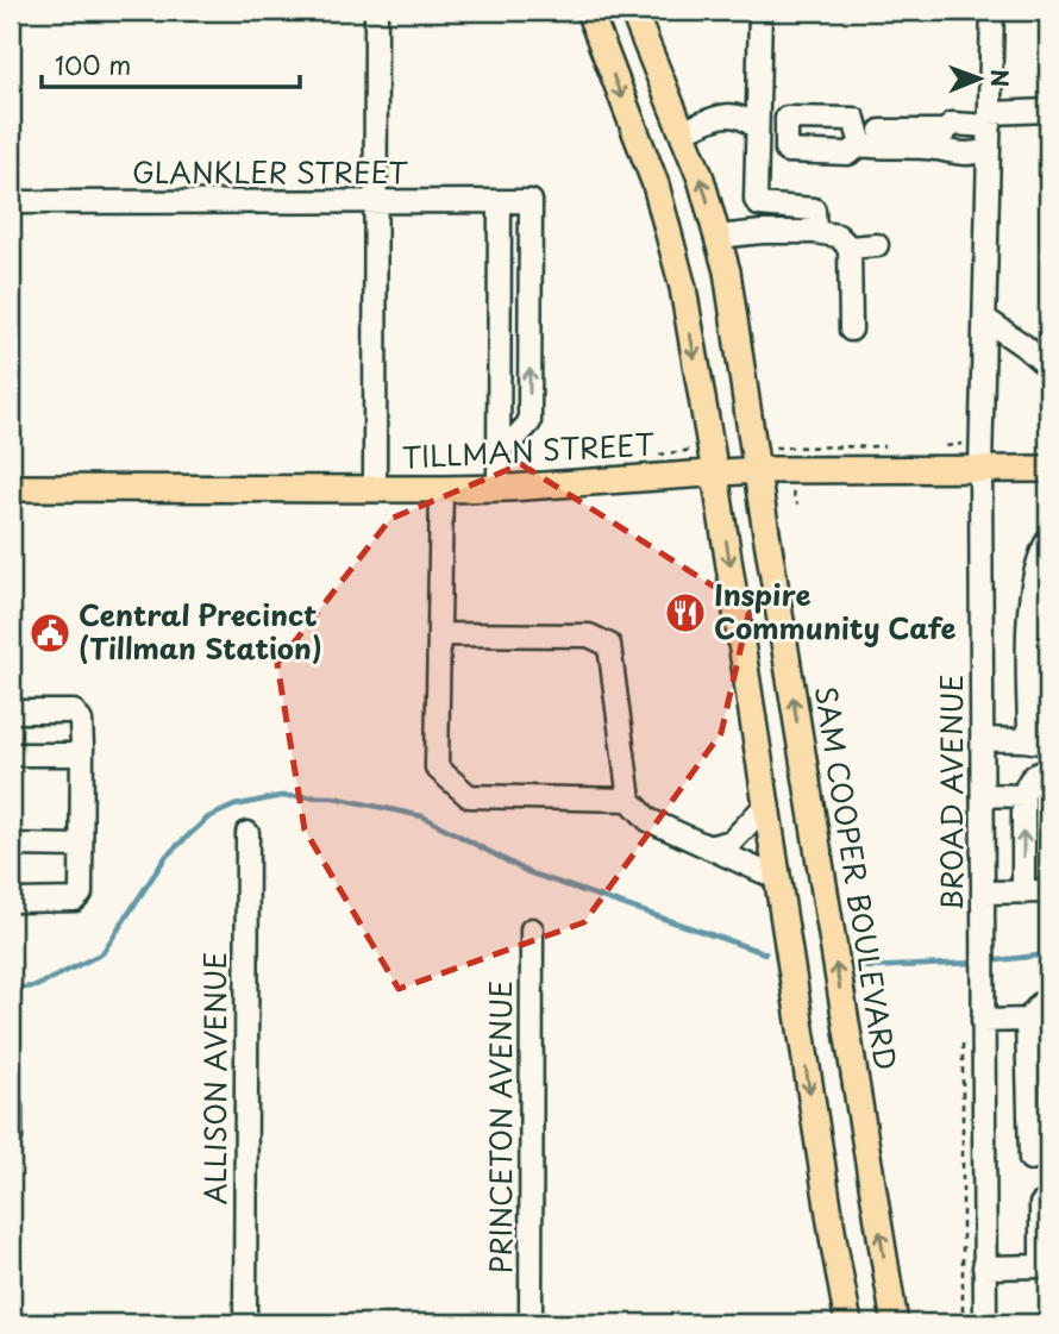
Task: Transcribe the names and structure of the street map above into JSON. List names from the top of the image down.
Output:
{
  "streets": {
    "main road": ["TILLMAN STREET", "SAM COOPER BOULEVARD"],
    "street": [
      "GLANKLER STREET",
      "BROAD AVENUE",
      "ALLISON AVENUE",
      "PRINCETON AVENUE"
    ]
  },
  "crossings": [
    ["TILLMAN STREET", "BROAD AVENUE"],
    ["TILLMAN STREET", "SAM COOPER BOULEVARD"]
  ],
  "places": {
    "restaurant": ["Inspire Community Cafe"],
    "public building": ["Central Precinct (Tillman Station)"]
  },
  "scale_bar": "100 m",
  "north": "right"
}
